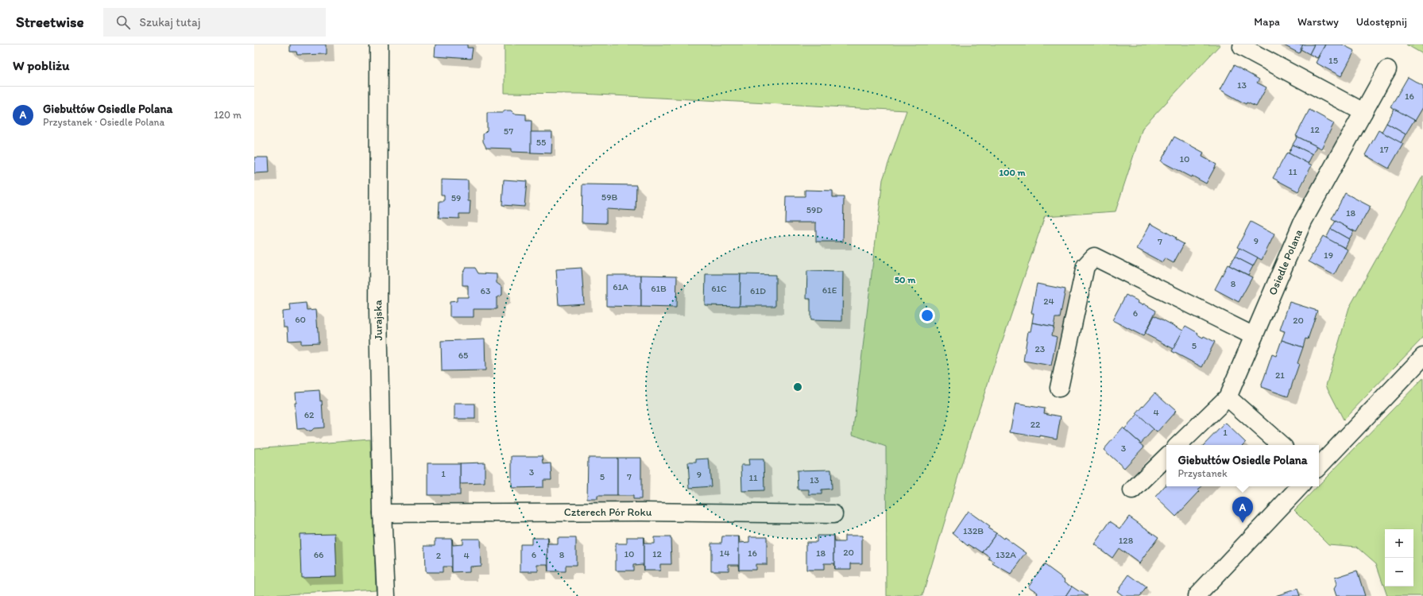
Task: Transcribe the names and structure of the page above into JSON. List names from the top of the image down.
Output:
{
  "streets": {
    "street": ["Osiedle Polana", "Jurajska", "Czterech Pór Roku"]
  },
  "crossings": [
    ["Jurajska", "Czterech Pór Roku"]
  ],
  "house_numbers": [
    "15",
    "13",
    "16",
    "12",
    "57",
    "55",
    "17",
    "10",
    "11",
    "59B",
    "59",
    "59D",
    "18",
    "9",
    "7",
    "19",
    "8",
    "61A",
    "61B",
    "61C",
    "61E",
    "63",
    "61D",
    "24",
    "6",
    "60",
    "20",
    "5",
    "23",
    "65",
    "21",
    "4",
    "62",
    "22",
    "1",
    "3",
    "3",
    "1",
    "9",
    "5",
    "7",
    "11",
    "13",
    "132B",
    "128",
    "20",
    "14",
    "16",
    "18",
    "10",
    "12",
    "66",
    "6",
    "8",
    "132A",
    "2",
    "4"
  ],
  "page": {
    "header": "Streetwise",
    "search": "Szukaj tutaj",
    "nav": ["Mapa", "Warstwy", "Udostępnij"],
    "heading": "W pobliżu",
    "list": [
      {
        "mark": "A",
        "name": "Giebułtów Osiedle Polana",
        "note": "Przystanek · Osiedle Polana",
        "value": "120 m"
      }
    ],
    "popup": ["Giebułtów Osiedle Polana", "Przystanek"],
    "pins": "A",
    "map_buttons": ["+", "−"]
  },
  "rings": ["100 m", "50 m"]
}
